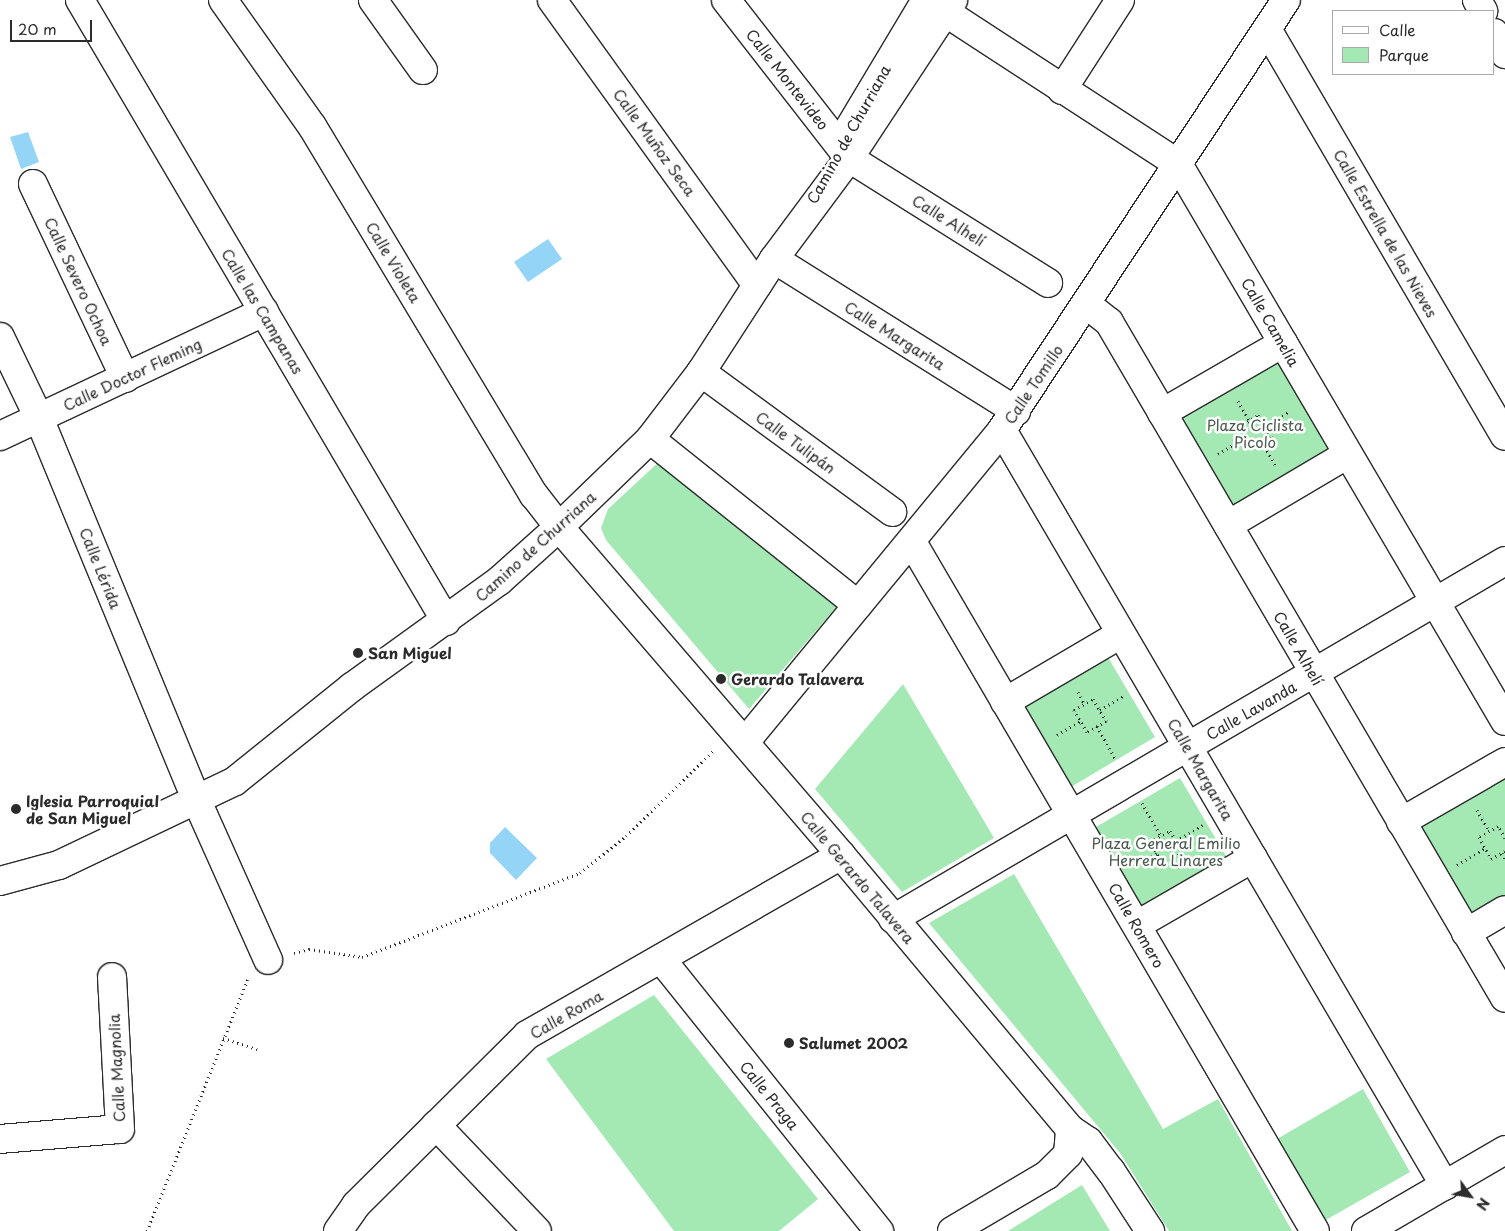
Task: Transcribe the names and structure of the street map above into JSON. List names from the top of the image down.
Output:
{
  "streets": {
    "street": [
      "Calle Montevideo",
      "Camino de Churriana",
      "Calle Muñoz Seca",
      "Calle Alhelí",
      "Calle Estrella de las Nieves",
      "Calle Violeta",
      "Calle Severo Ochoa",
      "Calle las Campanas",
      "Calle Camelia",
      "Calle Margarita",
      "Calle Doctor Fleming",
      "Calle Tomillo",
      "Calle Tulipán",
      "Calle Lérida",
      "Calle Lavanda",
      "Calle Gerardo Talavera",
      "Calle Romero",
      "Calle Roma",
      "Calle Magnolia",
      "Calle Praga"
    ]
  },
  "crossings": [
    ["Calle Montevideo", "Camino de Churriana"],
    ["Calle Montevideo", "Calle Alhelí"],
    ["Camino de Churriana", "Calle Muñoz Seca"],
    ["Camino de Churriana", "Calle Alhelí"],
    ["Camino de Churriana", "Calle Violeta"],
    ["Camino de Churriana", "Calle las Campanas"],
    ["Camino de Churriana", "Calle Camelia"],
    ["Camino de Churriana", "Calle Margarita"],
    ["Camino de Churriana", "Calle Tulipán"],
    ["Camino de Churriana", "Calle Lérida"],
    ["Camino de Churriana", "Calle Gerardo Talavera"],
    ["Calle Alhelí", "Calle Tomillo"],
    ["Calle Alhelí", "Calle Lavanda"],
    ["Calle Estrella de las Nieves", "Calle Tomillo"],
    ["Calle Violeta", "Calle Gerardo Talavera"],
    ["Calle Severo Ochoa", "Calle Doctor Fleming"],
    ["Calle las Campanas", "Calle Doctor Fleming"],
    ["Calle Camelia", "Calle Tomillo"],
    ["Calle Camelia", "Calle Lavanda"],
    ["Calle Margarita", "Calle Tomillo"],
    ["Calle Margarita", "Calle Lavanda"],
    ["Calle Doctor Fleming", "Calle Lérida"],
    ["Calle Tomillo", "Calle Gerardo Talavera"],
    ["Calle Tomillo", "Calle Romero"],
    ["Calle Lavanda", "Calle Gerardo Talavera"],
    ["Calle Lavanda", "Calle Romero"],
    ["Calle Gerardo Talavera", "Calle Roma"],
    ["Calle Roma", "Calle Praga"]
  ],
  "parks": ["Plaza Ciclista Picolo", "Plaza General Emilio Herrera Linares"],
  "places": [
    "San Miguel",
    "Gerardo Talavera",
    "Iglesia Parroquial de San Miguel",
    "Salumet 2002"
  ],
  "legend": ["Calle", "Parque"],
  "scale_bar": "20 m",
  "north": "bottom right"
}
